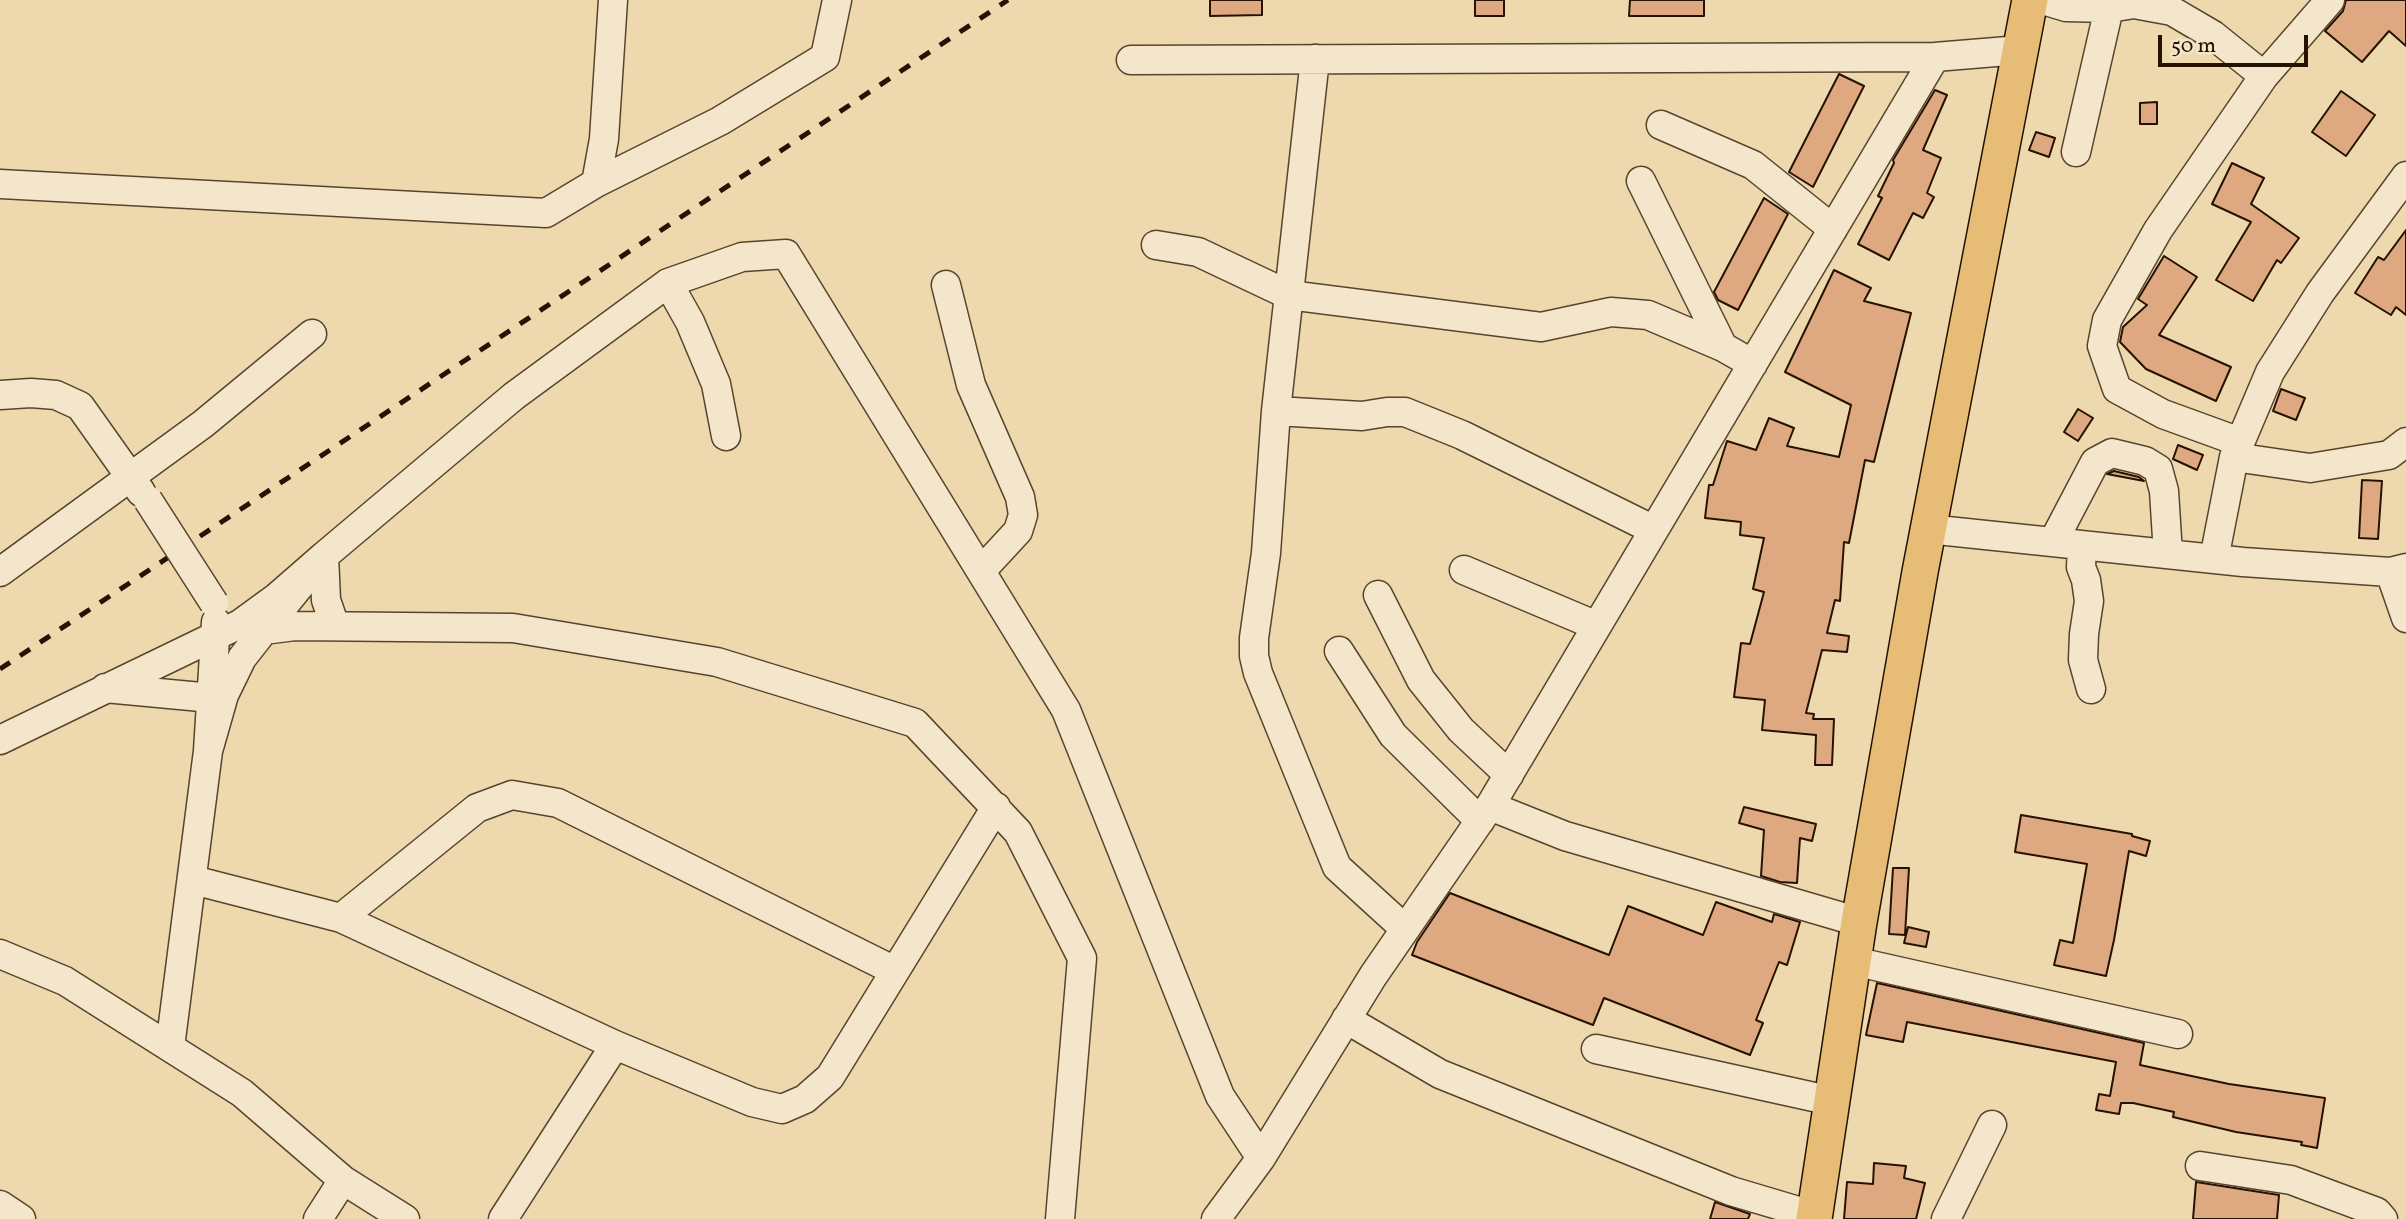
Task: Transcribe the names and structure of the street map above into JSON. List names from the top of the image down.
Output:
{
  "scale_bar": "50 m"
}
